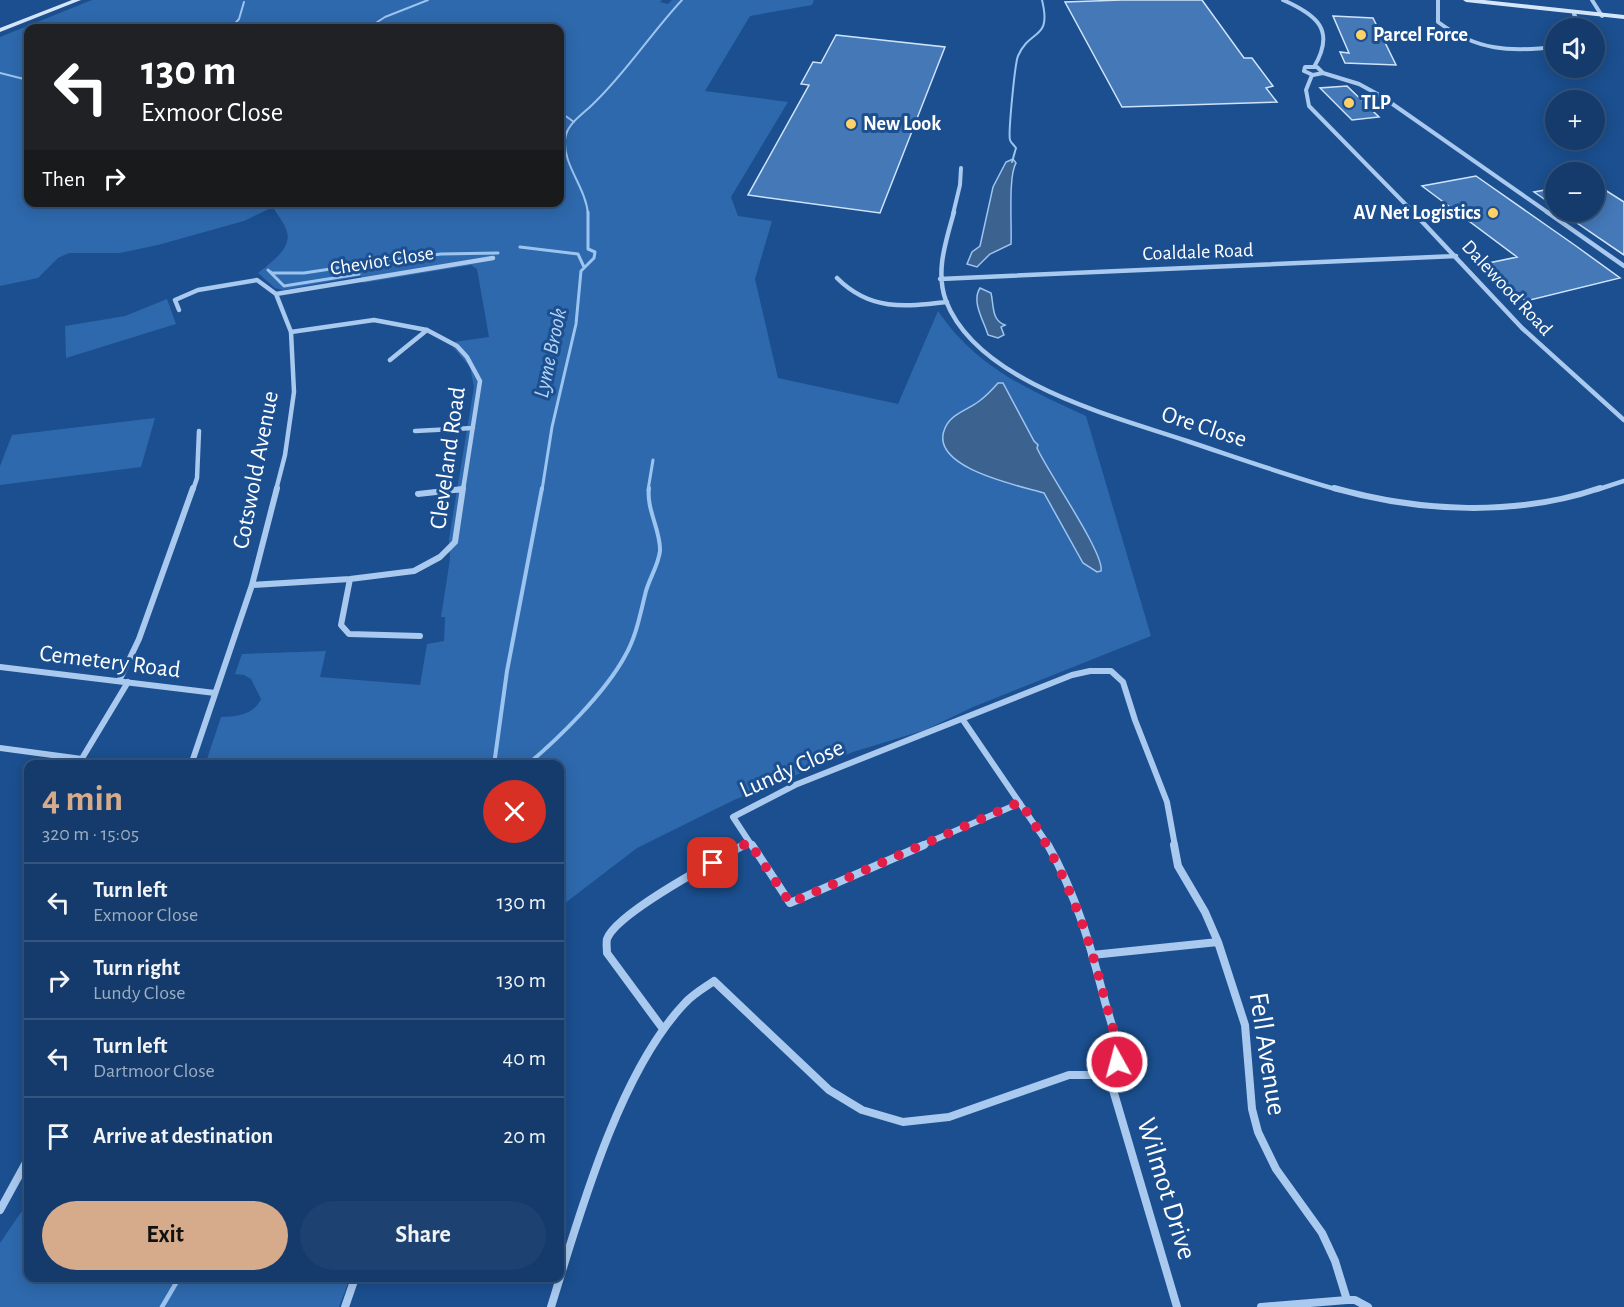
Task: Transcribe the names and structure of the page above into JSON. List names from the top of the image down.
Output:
{
  "streets": {
    "street": [
      "Coaldale Road",
      "Cheviot Close",
      "Dalewood Road",
      "Ore Close",
      "Cleveland Road",
      "Cotswold Avenue",
      "Cemetery Road",
      "Lundy Close",
      "Fell Avenue",
      "Wilmot Drive"
    ]
  },
  "crossings": [
    ["Coaldale Road", "Dalewood Road"],
    ["Coaldale Road", "Ore Close"],
    ["Cheviot Close", "Cotswold Avenue"],
    ["Cleveland Road", "Cotswold Avenue"],
    ["Cotswold Avenue", "Cemetery Road"],
    ["Lundy Close", "Fell Avenue"]
  ],
  "water": ["Lyme Brook"],
  "places": [
    "Parcel Force",
    "TLP",
    "New Look",
    "AV Net Logistics"
  ],
  "page": {
    "map_buttons": ["+", "−"],
    "turn": ["130 m", "Exmoor Close"],
    "then": "Then",
    "heading": ["4 min", "320 m · 15:05"],
    "list": [
      {
        "name": "Turn left",
        "note": "Exmoor Close",
        "value": "130 m"
      },
      {
        "name": "Turn right",
        "note": "Lundy Close",
        "value": "130 m"
      },
      {
        "name": "Turn left",
        "note": "Dartmoor Close",
        "value": "40 m"
      },
      {
        "name": "Arrive at destination",
        "value": "20 m"
      }
    ],
    "buttons": ["Exit", "Share"]
  }
}
